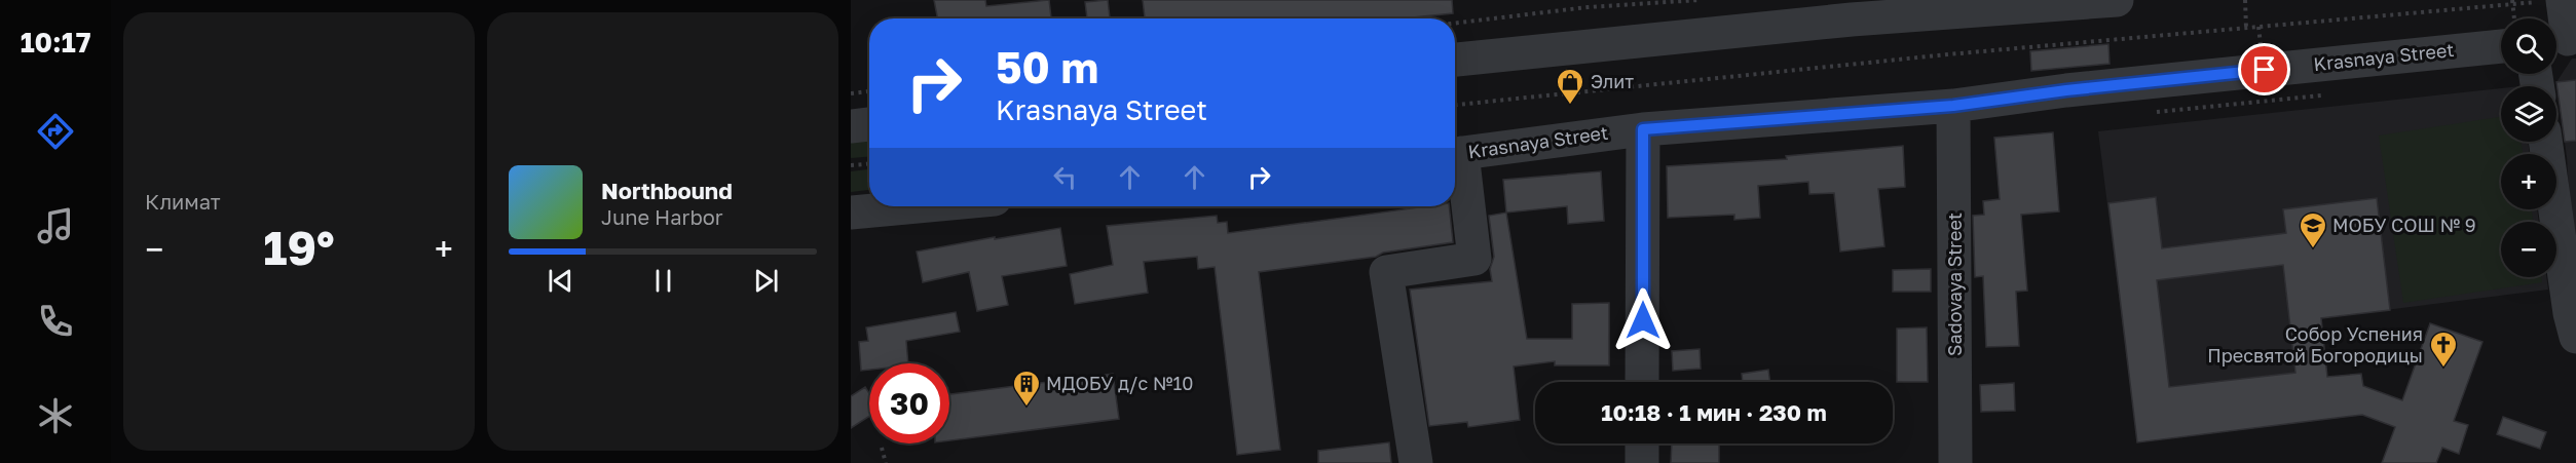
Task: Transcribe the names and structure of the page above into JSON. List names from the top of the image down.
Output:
{
  "streets": {
    "street": ["Krasnaya Street", "Sadovaya Street"]
  },
  "crossings": [
    ["Krasnaya Street", "Sadovaya Street"]
  ],
  "places": {
    "shop": ["Элит"],
    "school or university": ["МОБУ СОШ № 9"],
    "church": ["Собор Успения Пресвятой Богородицы"],
    "building": ["МДОБУ д/с №10"]
  },
  "page": {
    "tabs": "10:17",
    "tile": "Климат",
    "map_buttons": ["+", "−"],
    "turn": ["50 m", "Krasnaya Street"],
    "song": ["Northbound", "June Harbor"],
    "heat": ["−", "19°", "+"],
    "limit": "30",
    "trip": "10:18 · 1 мин · 230 m"
  }
}
